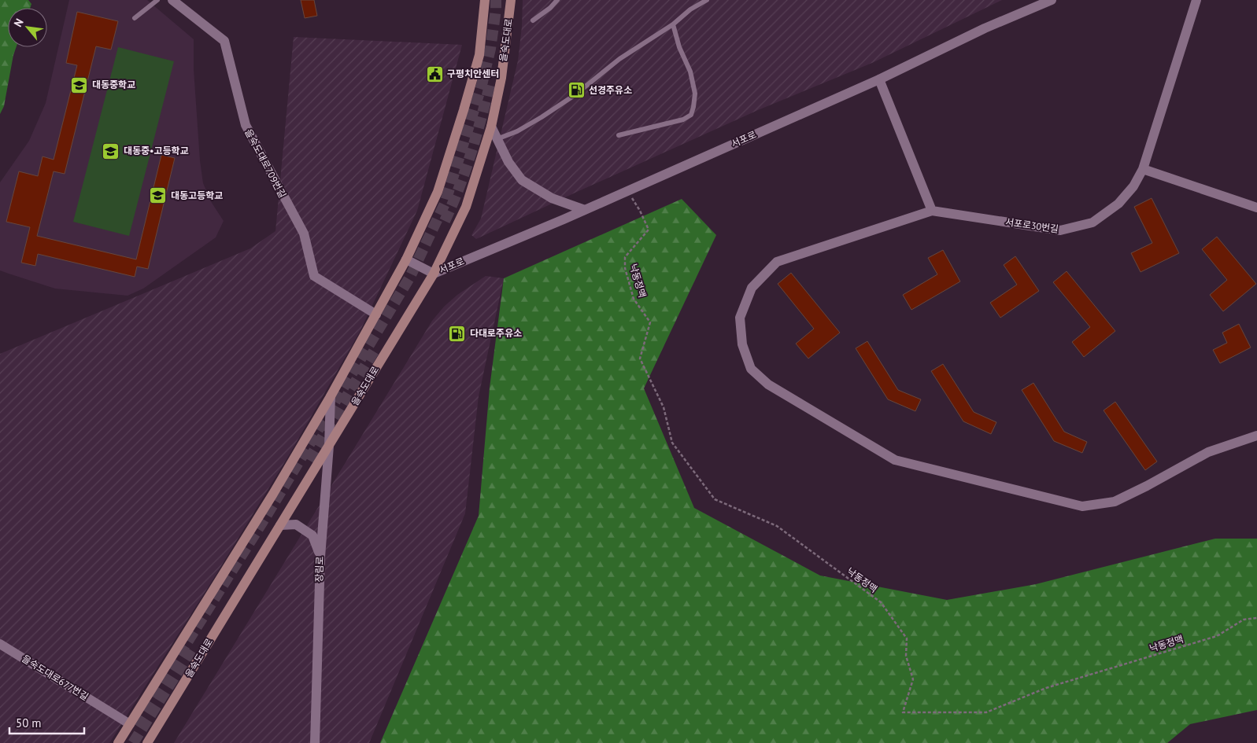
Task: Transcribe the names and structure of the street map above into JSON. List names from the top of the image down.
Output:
{
  "streets": {
    "main road": ["을숙도대로"],
    "street": [
      "서포로",
      "을숙도대로709번길",
      "서포로30번길",
      "장림로",
      "을숙도대로677번길"
    ],
    "path": ["낙동정맥"]
  },
  "crossings": [
    ["을숙도대로", "서포로"],
    ["을숙도대로", "장림로"],
    ["서포로", "낙동정맥"]
  ],
  "places": {
    "public building": ["구평치안센터"],
    "school or university": ["대동중학교", "대동중•고등학교", "대동고등학교"],
    "fuel station": ["선경주유소", "다대로주유소"]
  },
  "scale_bar": "50 m",
  "north": "top left"
}
